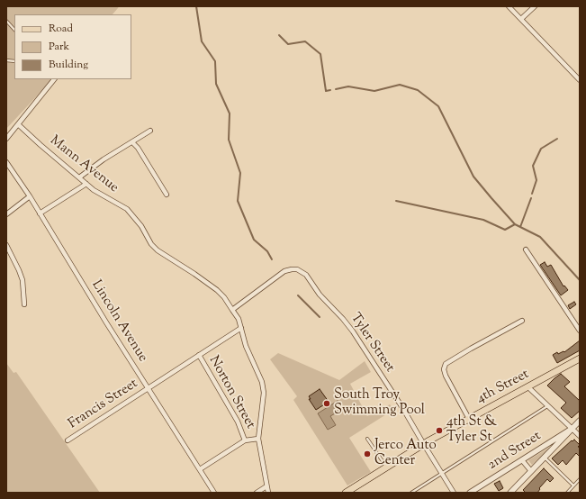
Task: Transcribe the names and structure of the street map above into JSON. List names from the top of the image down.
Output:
{
  "streets": {
    "main road": ["4th Street"],
    "street": [
      "Mann Avenue",
      "Lincoln Avenue",
      "Tyler Street",
      "Norton Street",
      "Francis Street",
      "2nd Street"
    ]
  },
  "crossings": [
    ["Mann Avenue", "Tyler Street"],
    ["Mann Avenue", "Francis Street"],
    ["Lincoln Avenue", "Francis Street"],
    ["Tyler Street", "4th Street"],
    ["Norton Street", "Francis Street"]
  ],
  "places": ["South Troy Swimming Pool", "4th St & Tyler St", "Jerco Auto Center"],
  "legend": ["Road", "Park", "Building"]
}
